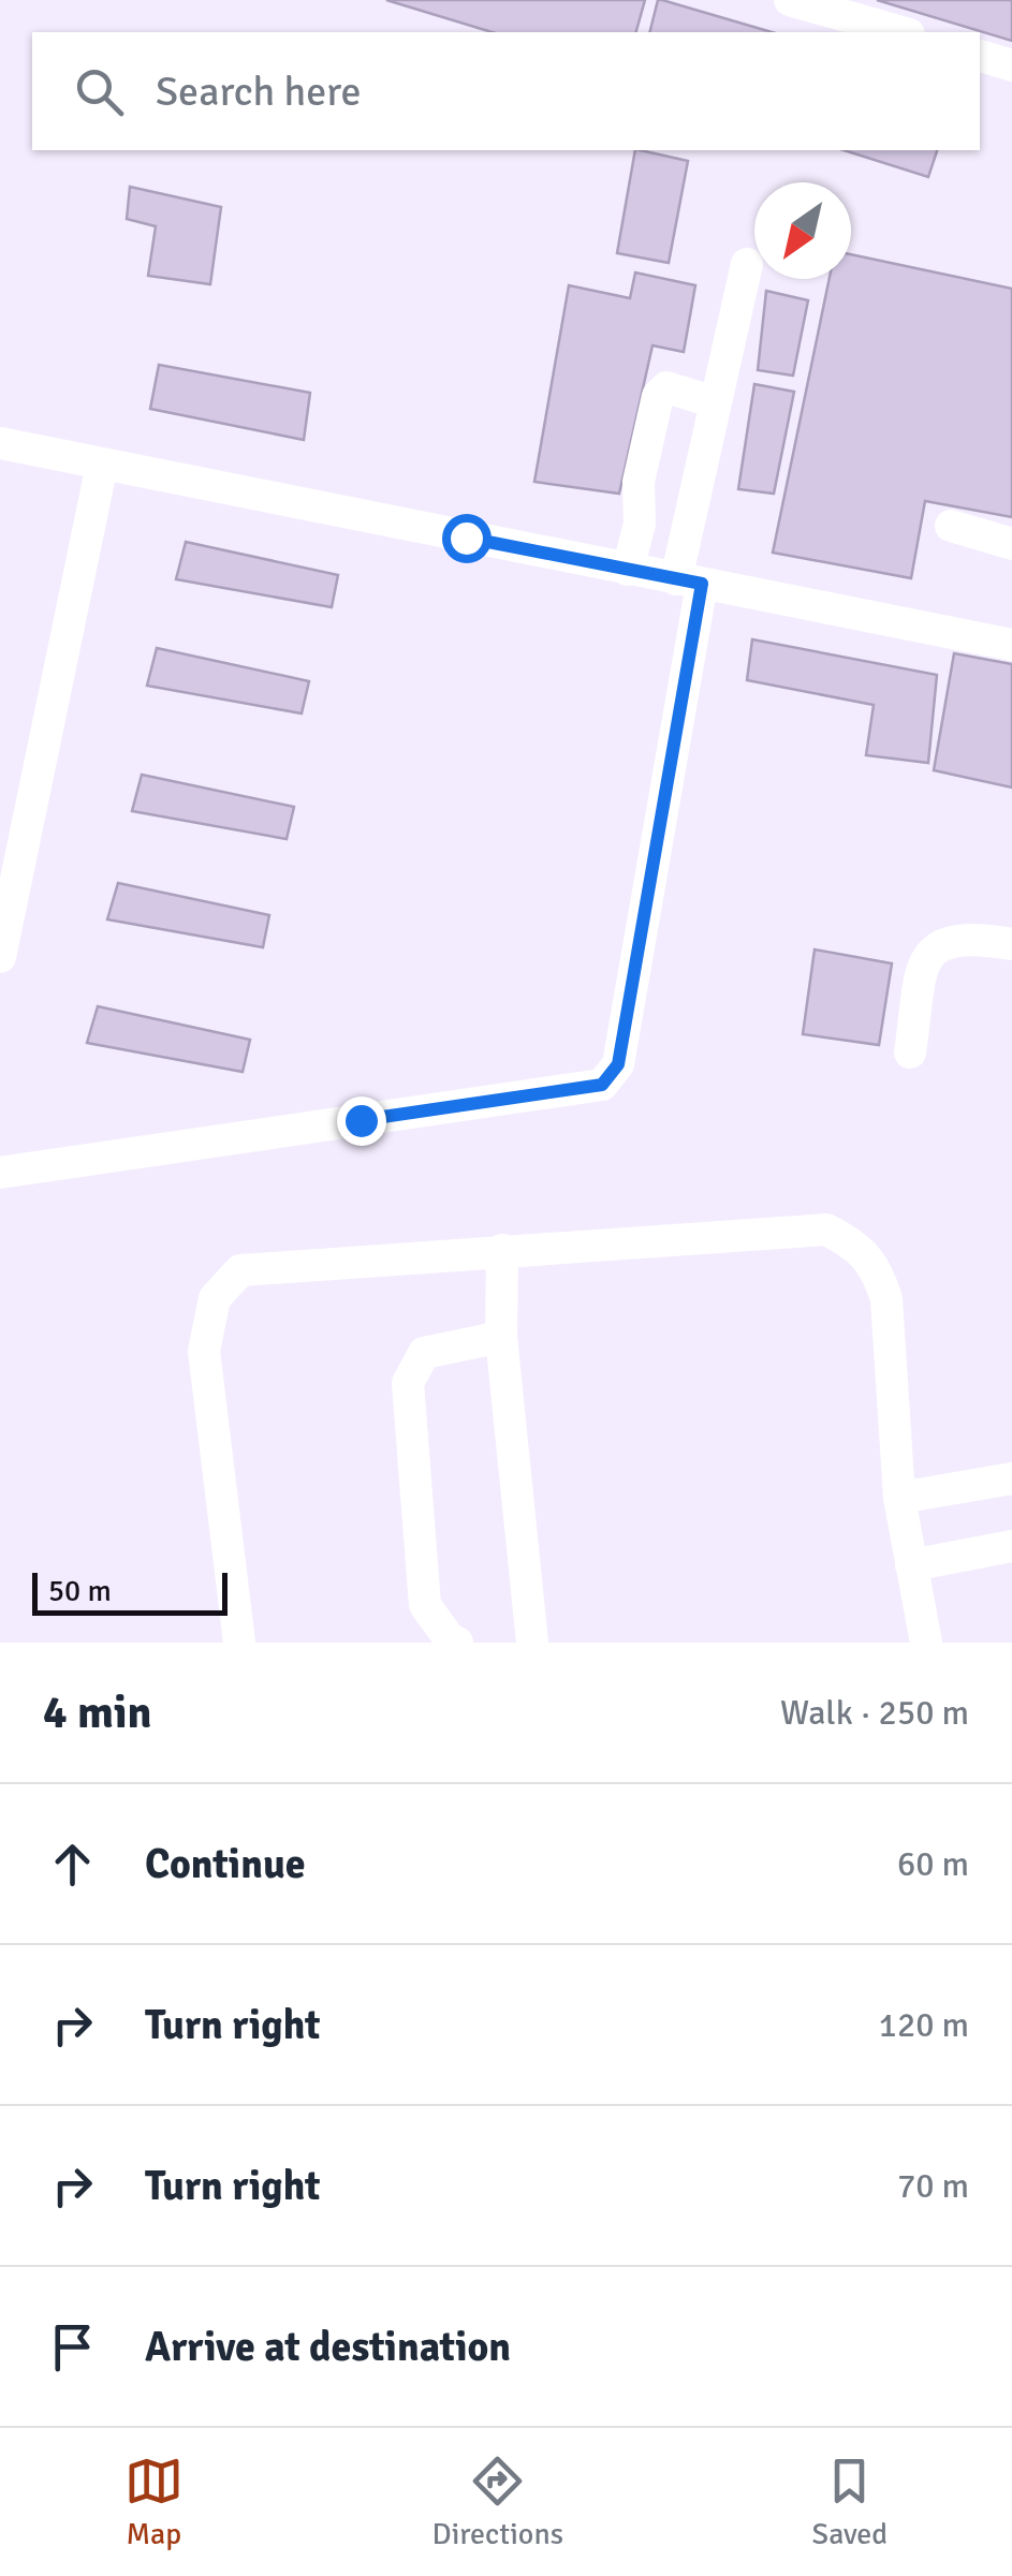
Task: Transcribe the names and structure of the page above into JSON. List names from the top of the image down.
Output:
{
  "scale_bar": "50 m",
  "north": "bottom left",
  "page": {
    "search": "Search here",
    "scale": "50 m",
    "heading": ["4 min", "Walk · 250 m"],
    "list": [
      ["Continue", "60 m"],
      ["Turn right", "120 m"],
      ["Turn right", "70 m"],
      "Arrive at destination"
    ],
    "nav": ["Map", "Directions", "Saved"]
  }
}
